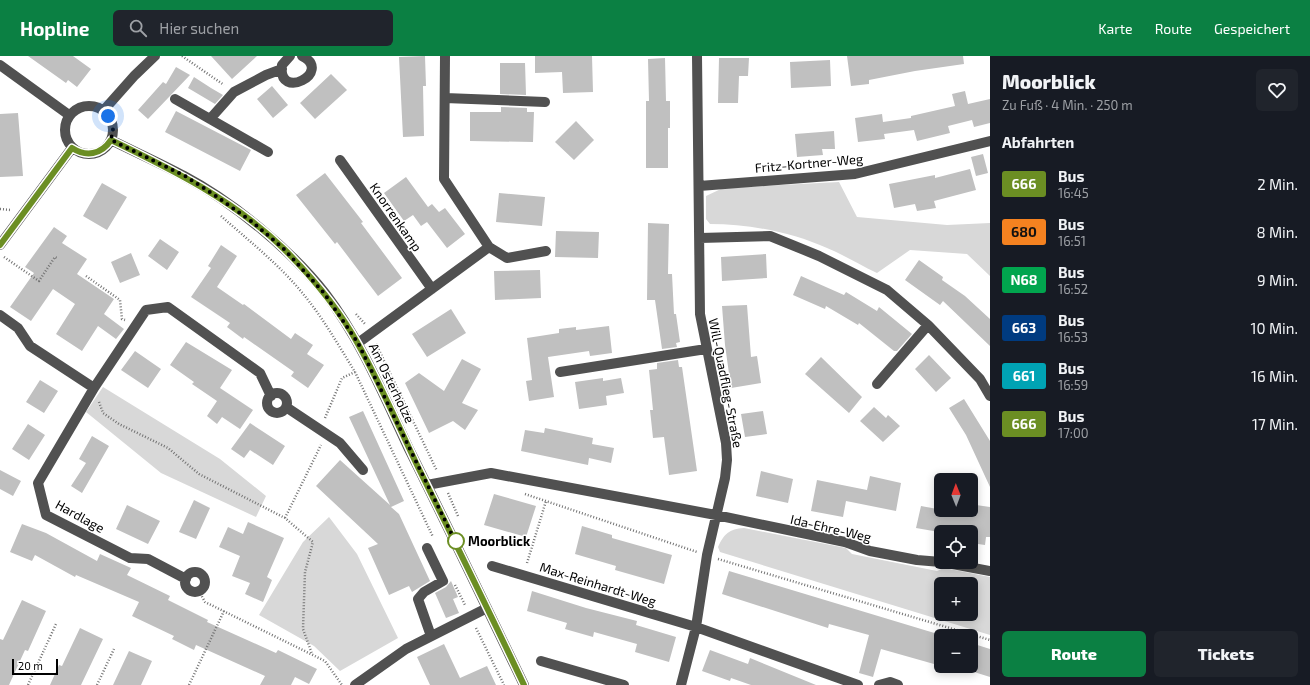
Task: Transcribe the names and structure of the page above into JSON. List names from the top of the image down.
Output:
{
  "streets": {
    "street": [
      "Fritz-Kortner-Weg",
      "Knorrenkamp",
      "Am Osterholze",
      "Will-Quadflieg-Straße",
      "Hardlage",
      "Ida-Ehre-Weg",
      "Max-Reinhardt-Weg"
    ]
  },
  "crossings": [
    ["Fritz-Kortner-Weg", "Will-Quadflieg-Straße"],
    ["Will-Quadflieg-Straße", "Ida-Ehre-Weg"]
  ],
  "places": ["Moorblick"],
  "lines": ["bus line 666"],
  "scale_bar": "20 m",
  "north": "top",
  "page": {
    "header": "Hopline",
    "search": "Hier suchen",
    "nav": ["Karte", "Route", "Gespeichert"],
    "heading": [
      ["Moorblick", "Zu Fuß · 4 Min. · 250 m"],
      "Abfahrten"
    ],
    "list": [
      {
        "mark": "666",
        "name": "Bus",
        "note": "16:45",
        "value": "2 Min."
      },
      {
        "mark": "680",
        "name": "Bus",
        "note": "16:51",
        "value": "8 Min."
      },
      {
        "mark": "N68",
        "name": "Bus",
        "note": "16:52",
        "value": "9 Min."
      },
      {
        "mark": "663",
        "name": "Bus",
        "note": "16:53",
        "value": "10 Min."
      },
      {
        "mark": "661",
        "name": "Bus",
        "note": "16:59",
        "value": "16 Min."
      },
      {
        "mark": "666",
        "name": "Bus",
        "note": "17:00",
        "value": "17 Min."
      }
    ],
    "map_buttons": ["+", "−"],
    "buttons": ["Route", "Tickets"],
    "scale": "20 m"
  }
}
